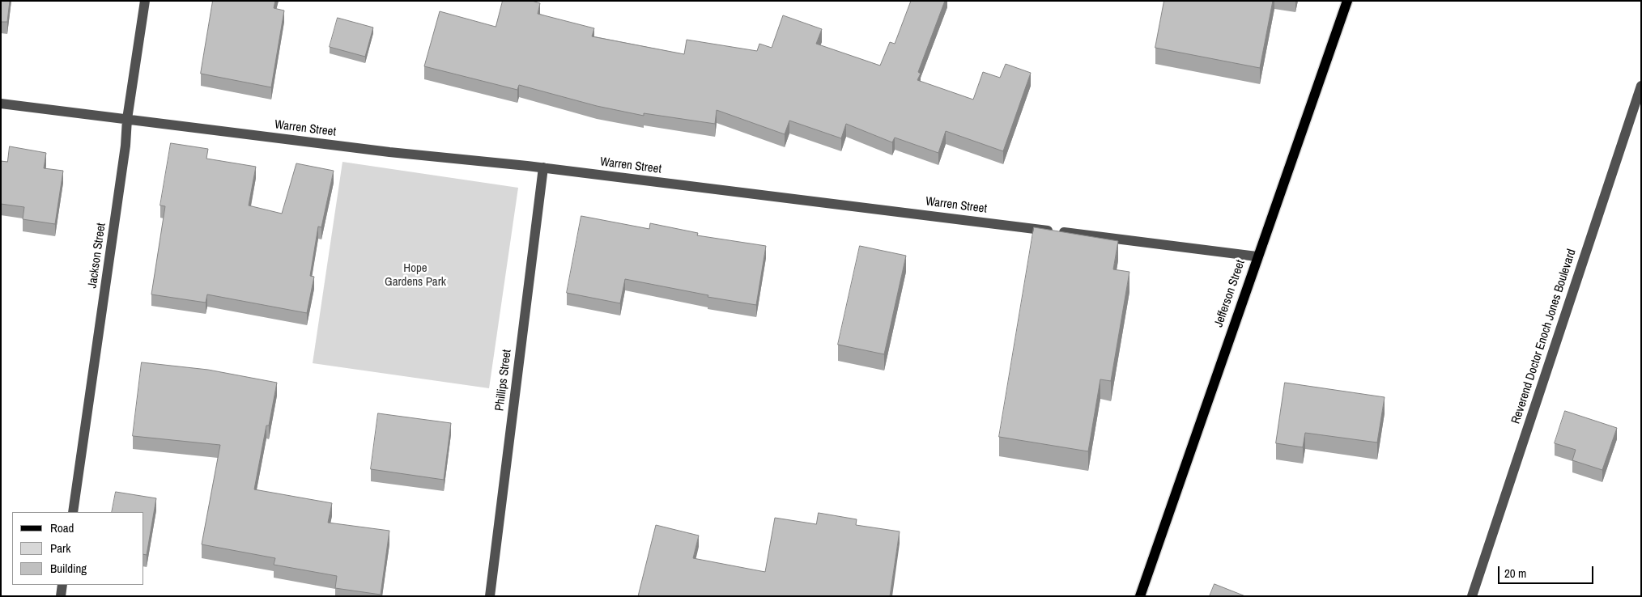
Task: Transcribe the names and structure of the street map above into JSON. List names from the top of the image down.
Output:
{
  "streets": {
    "main road": ["Jefferson Street"],
    "street": [
      "Warren Street",
      "Jackson Street",
      "Reverend Doctor Enoch Jones Boulevard",
      "Phillips Street"
    ]
  },
  "crossings": [
    ["Warren Street", "Jackson Street"],
    ["Warren Street", "Jefferson Street"],
    ["Warren Street", "Phillips Street"]
  ],
  "parks": ["Hope Gardens Park"],
  "legend": ["Road", "Park", "Building"],
  "scale_bar": "20 m"
}
